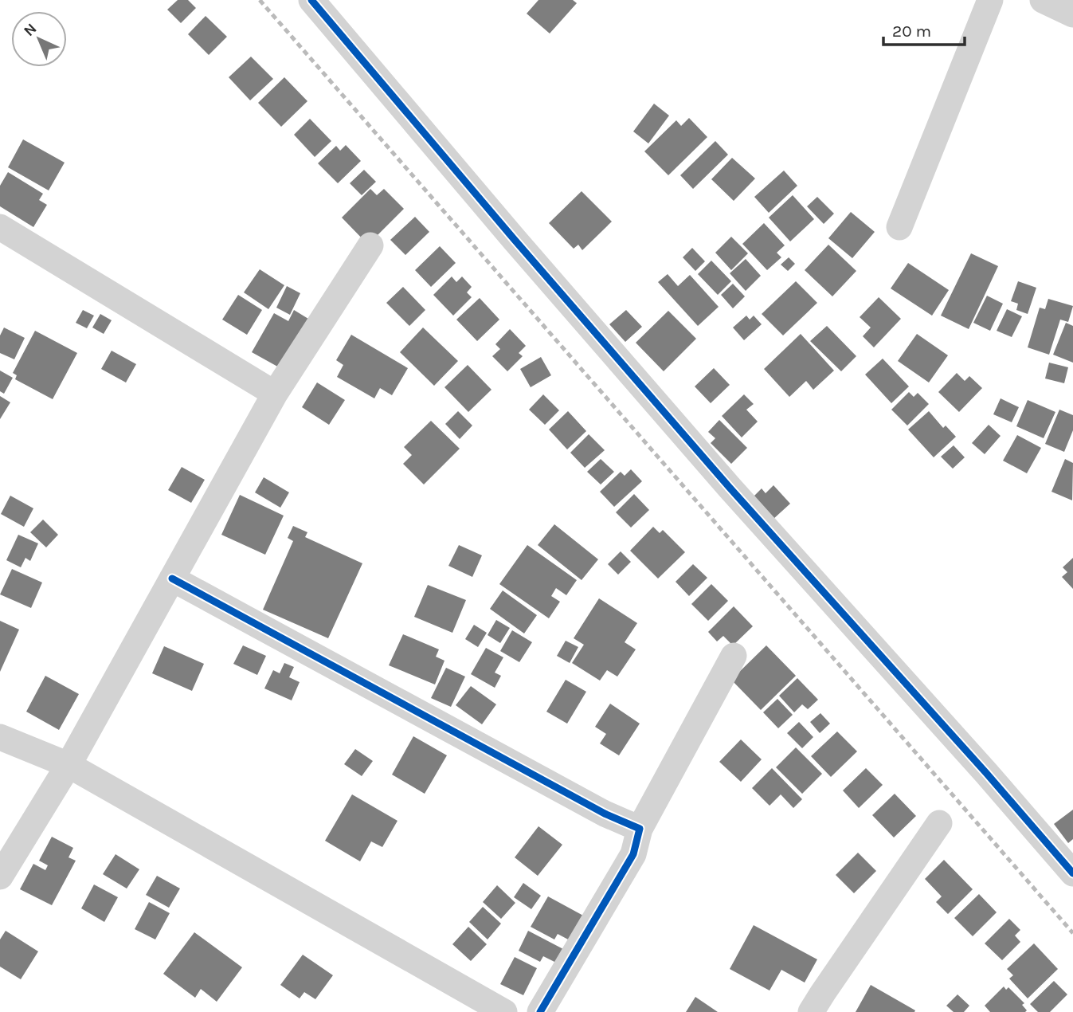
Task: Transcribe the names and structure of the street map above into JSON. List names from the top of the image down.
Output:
{
  "scale_bar": "20 m",
  "north": "top left"
}
